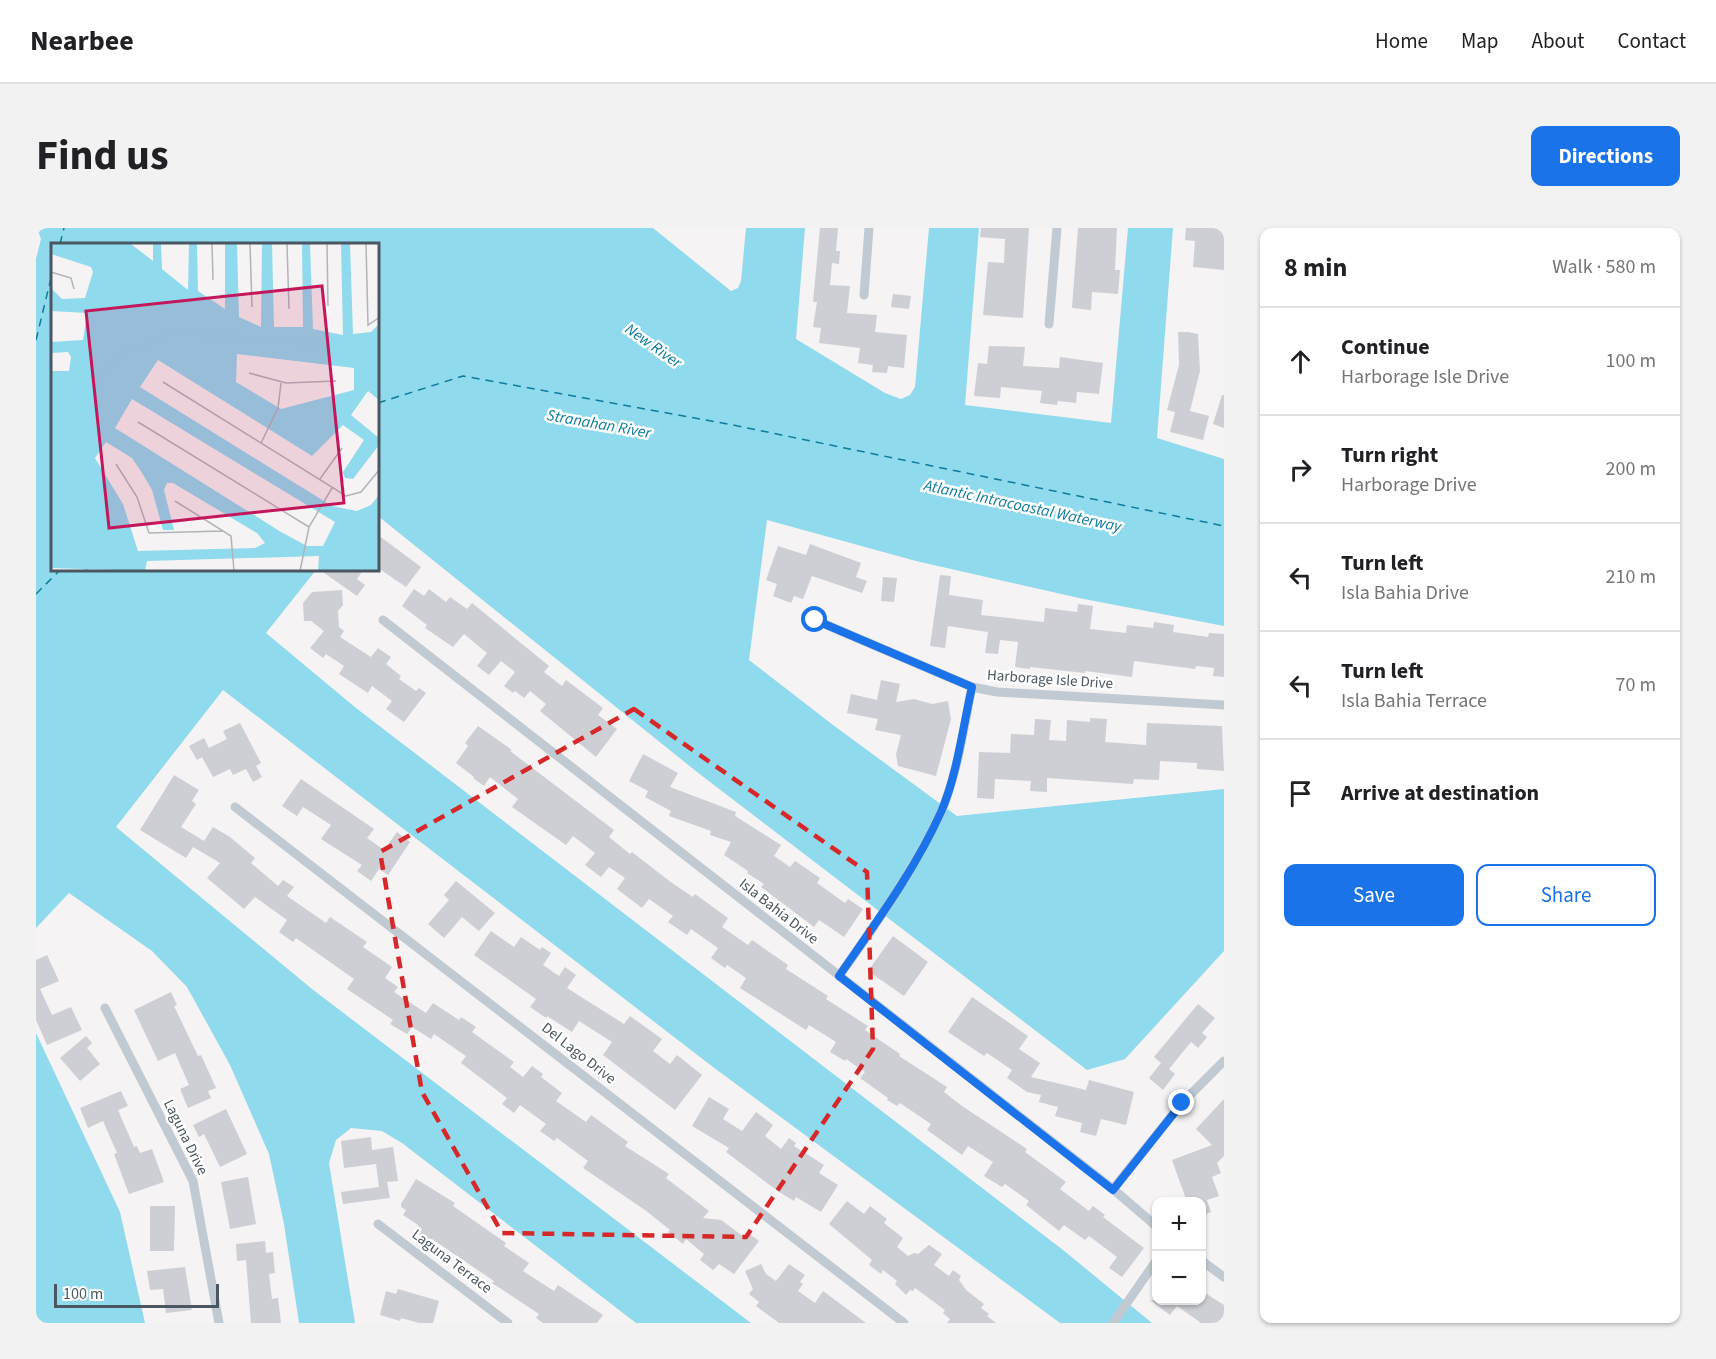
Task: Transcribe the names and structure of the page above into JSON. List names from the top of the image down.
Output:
{
  "streets": {
    "street": [
      "Harborage Isle Drive",
      "Isla Bahia Drive",
      "Del Lago Drive",
      "Laguna Drive",
      "Laguna Terrace"
    ]
  },
  "water": ["New River", "Stranahan River", "Atlantic Intracoastal Waterway"],
  "scale_bar": "100 m",
  "page": {
    "header": "Nearbee",
    "nav": [
      "Home",
      "Map",
      "About",
      "Contact"
    ],
    "title": "Find us",
    "buttons": [
      "Directions",
      ["Save", "Share"]
    ],
    "heading": ["8 min", "Walk · 580 m"],
    "list": [
      ["Continue", "Harborage Isle Drive", "100 m"],
      ["Turn right", "Harborage Drive", "200 m"],
      ["Turn left", "Isla Bahia Drive", "210 m"],
      ["Turn left", "Isla Bahia Terrace", "70 m"],
      "Arrive at destination"
    ],
    "map_buttons": ["+", "−"],
    "scale": "100 m"
  }
}
